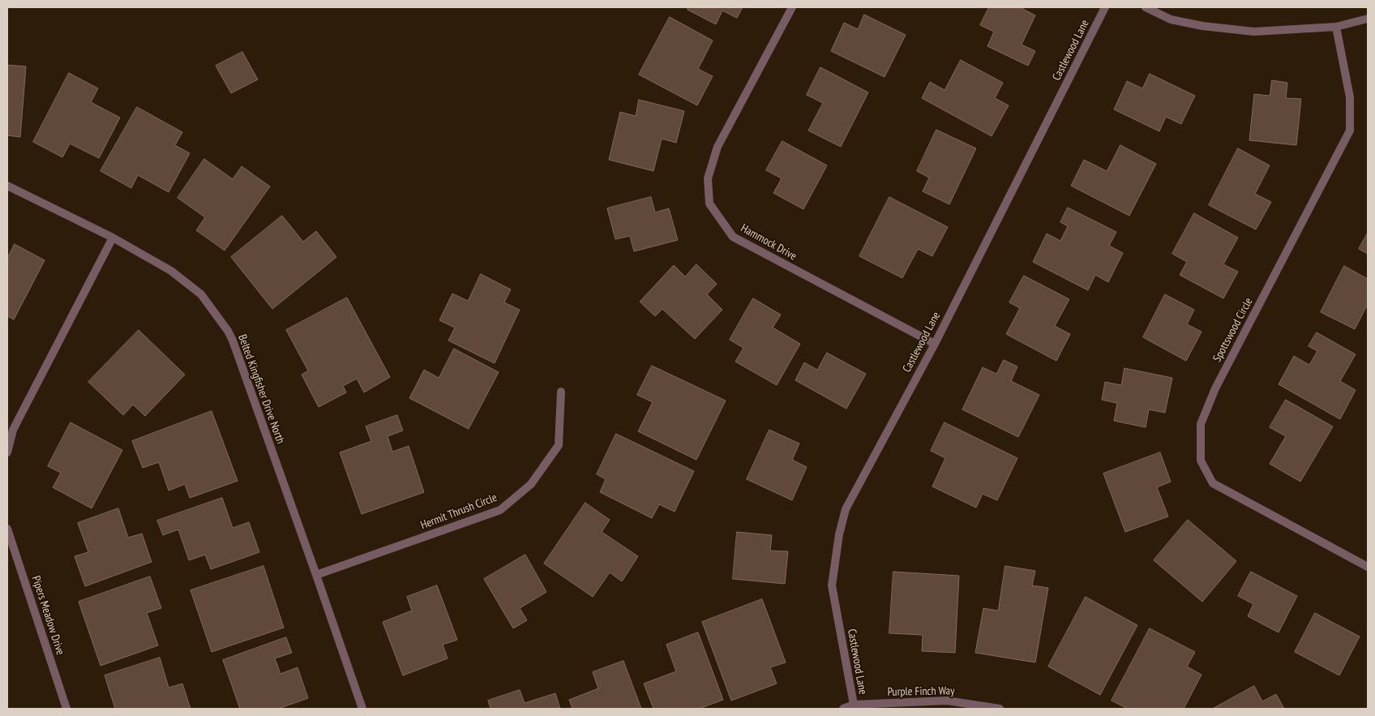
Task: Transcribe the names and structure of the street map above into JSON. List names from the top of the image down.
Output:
{
  "streets": {
    "street": [
      "Castlewood Lane",
      "Hammock Drive",
      "Spottswood Circle",
      "Belted Kingfisher Drive North",
      "Hermit Thrush Circle",
      "Pipers Meadow Drive",
      "Purple Finch Way"
    ]
  },
  "crossings": [
    ["Castlewood Lane", "Hammock Drive"],
    ["Castlewood Lane", "Purple Finch Way"],
    ["Belted Kingfisher Drive North", "Hermit Thrush Circle"]
  ]
}
